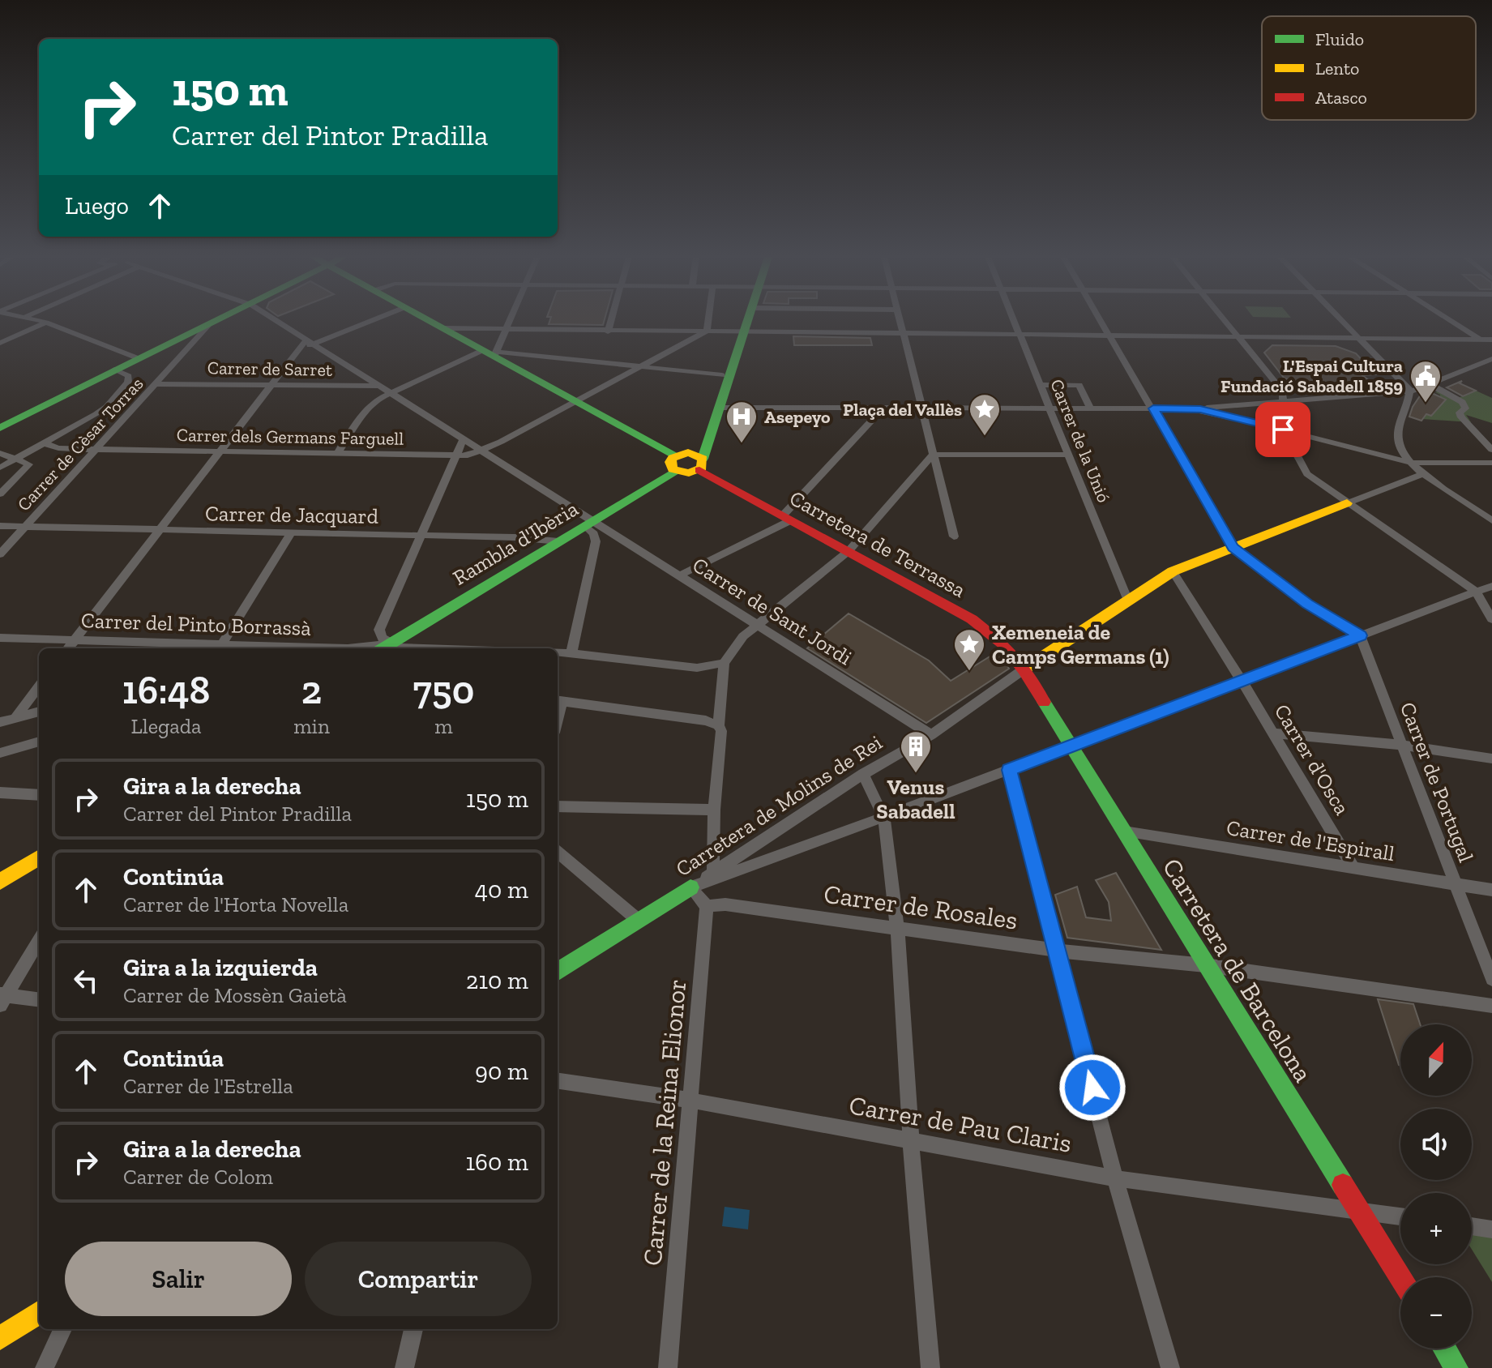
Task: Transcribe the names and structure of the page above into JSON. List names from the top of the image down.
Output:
{
  "streets": {
    "main road": [
      "Rambla d'Ibèria",
      "Carretera de Terrassa",
      "Carretera de Molins de Rei",
      "Carretera de Barcelona"
    ],
    "street": [
      "Carrer de Sarret",
      "Carrer dels Germans Farguell",
      "Carrer de la Unió",
      "Carrer de Cèsar Torras",
      "Carrer de Jacquard",
      "Carrer de Sant Jordi",
      "Carrer del Pinto Borrassà",
      "Carrer d'Osca",
      "Carrer de Portugal",
      "Carrer de l'Espirall",
      "Carrer de Rosales",
      "Carrer de la Reina Elionor",
      "Carrer de Pau Claris"
    ]
  },
  "crossings": [
    ["Carrer de Sarret", "Carrer de Cèsar Torras"],
    ["Carrer de Sarret", "Carrer de Sant Jordi"],
    ["Carrer dels Germans Farguell", "Carrer de Cèsar Torras"],
    ["Carrer dels Germans Farguell", "Carrer de Sant Jordi"],
    ["Carrer de Cèsar Torras", "Carrer de Jacquard"],
    ["Carrer de Jacquard", "Rambla d'Ibèria"],
    ["Rambla d'Ibèria", "Carretera de Terrassa"],
    ["Rambla d'Ibèria", "Carrer de Sant Jordi"],
    ["Rambla d'Ibèria", "Carrer del Pinto Borrassà"],
    ["Carretera de Terrassa", "Carretera de Molins de Rei"],
    ["Carretera de Terrassa", "Carretera de Barcelona"],
    ["Carrer de Sant Jordi", "Carretera de Molins de Rei"],
    ["Carrer d'Osca", "Carrer de l'Espirall"],
    ["Carrer de Portugal", "Carrer de l'Espirall"],
    ["Carretera de Molins de Rei", "Carretera de Barcelona"],
    ["Carrer de l'Espirall", "Carretera de Barcelona"],
    ["Carrer de Rosales", "Carretera de Barcelona"],
    ["Carrer de Rosales", "Carrer de la Reina Elionor"],
    ["Carretera de Barcelona", "Carrer de Pau Claris"],
    ["Carrer de la Reina Elionor", "Carrer de Pau Claris"]
  ],
  "places": {
    "public building": ["L'Espai Cultura Fundació Sabadell 1859"],
    "place": ["Plaça del Vallès", "Xemeneia de Camps Germans (1)"],
    "hospital": ["Asepeyo"],
    "building": ["Venus Sabadell"]
  },
  "legend": ["Fluido", "Lento", "Atasco"],
  "north": "top",
  "page": {
    "turn": ["150 m", "Carrer del Pintor Pradilla"],
    "then": "Luego",
    "eta": [
      "16:48",
      "Llegada",
      "2",
      "min",
      "750",
      "m"
    ],
    "list": [
      {
        "name": "Gira a la derecha",
        "note": "Carrer del Pintor Pradilla",
        "value": "150 m"
      },
      {
        "name": "Continúa",
        "note": "Carrer de l'Horta Novella",
        "value": "40 m"
      },
      {
        "name": "Gira a la izquierda",
        "note": "Carrer de Mossèn Gaietà",
        "value": "210 m"
      },
      {
        "name": "Continúa",
        "note": "Carrer de l'Estrella",
        "value": "90 m"
      },
      {
        "name": "Gira a la derecha",
        "note": "Carrer de Colom",
        "value": "160 m"
      }
    ],
    "map_buttons": ["+", "−"],
    "buttons": ["Salir", "Compartir"]
  }
}
